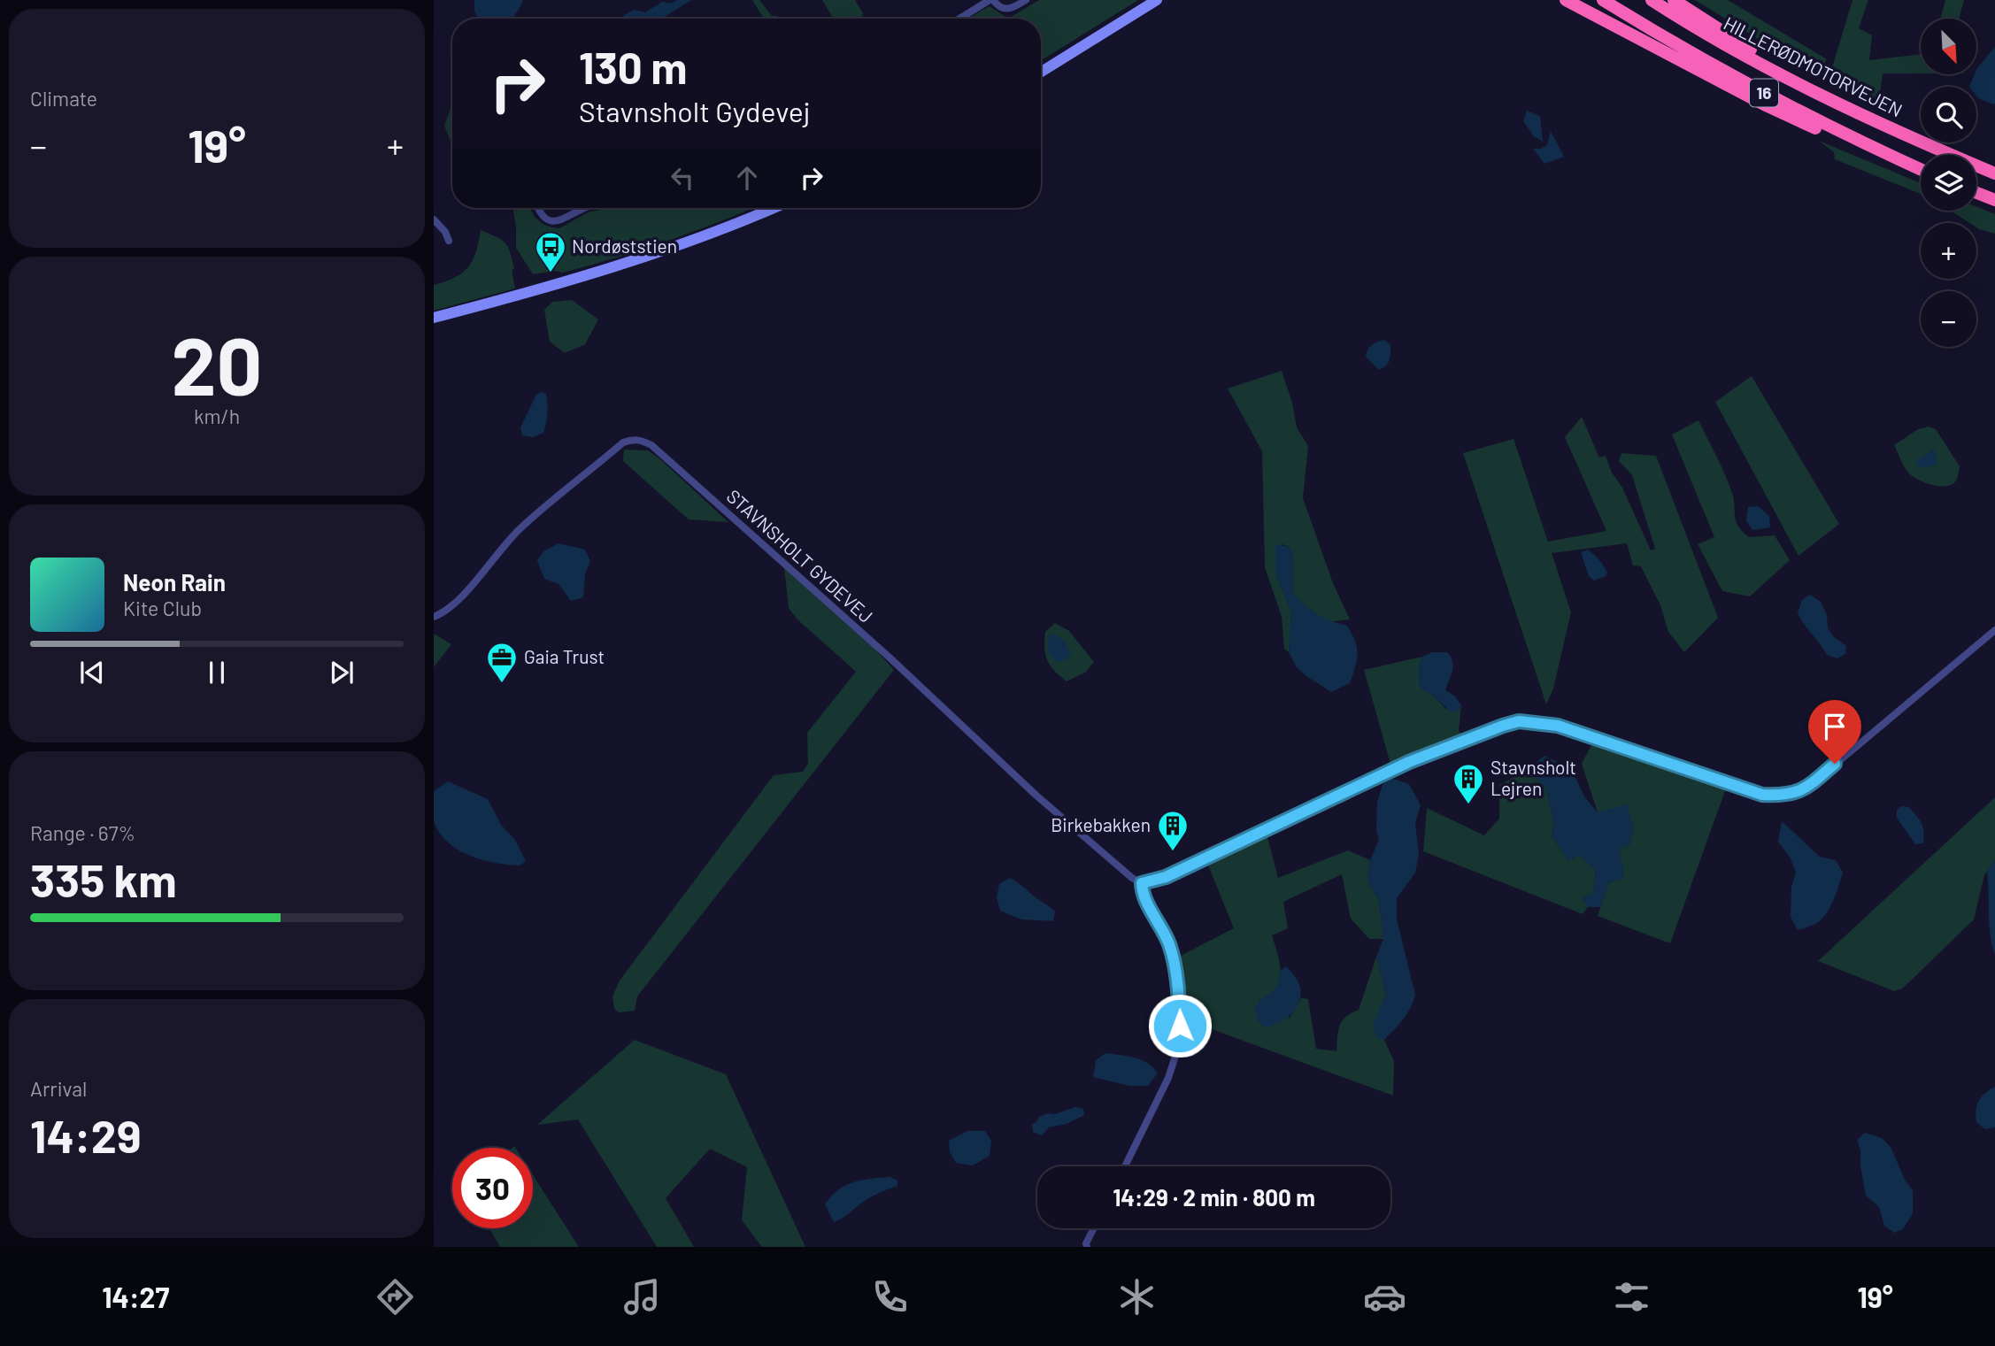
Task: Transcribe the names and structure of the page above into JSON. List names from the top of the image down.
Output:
{
  "streets": {
    "highway": ["HILLERØDMOTORVEJEN", "16"],
    "street": ["STAVNSHOLT GYDEVEJ"]
  },
  "places": {
    "bus stop": ["Nordøststien"],
    "office": ["Gaia Trust"],
    "building": ["Stavnsholt Lejren", "Birkebakken"]
  },
  "north": "bottom right",
  "page": {
    "tile": [
      "Climate",
      ["20", "km/h"],
      ["Range · 67%", "335 km"],
      ["Arrival", "14:29"]
    ],
    "map_buttons": ["+", "−"],
    "turn": ["130 m", "Stavnsholt Gydevej"],
    "heat": ["−", "19°", "+"],
    "song": ["Neon Rain", "Kite Club"],
    "limit": "30",
    "trip": "14:29 · 2 min · 800 m",
    "tabs": ["14:27", "19°"]
  }
}
